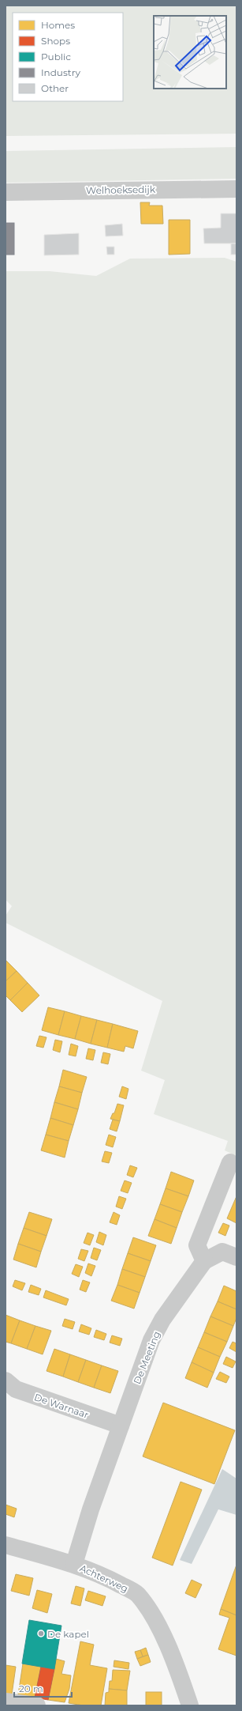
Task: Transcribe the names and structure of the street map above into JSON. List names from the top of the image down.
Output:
{
  "streets": {
    "street": [
      "Welhoeksedijk",
      "De Meeting",
      "De Warnaar",
      "Achterweg"
    ]
  },
  "crossings": [
    ["De Meeting", "De Warnaar"],
    ["De Meeting", "Achterweg"]
  ],
  "places": ["De kapel"],
  "legend": [
    "Homes",
    "Shops",
    "Public",
    "Industry",
    "Other"
  ],
  "scale_bar": "20 m"
}
